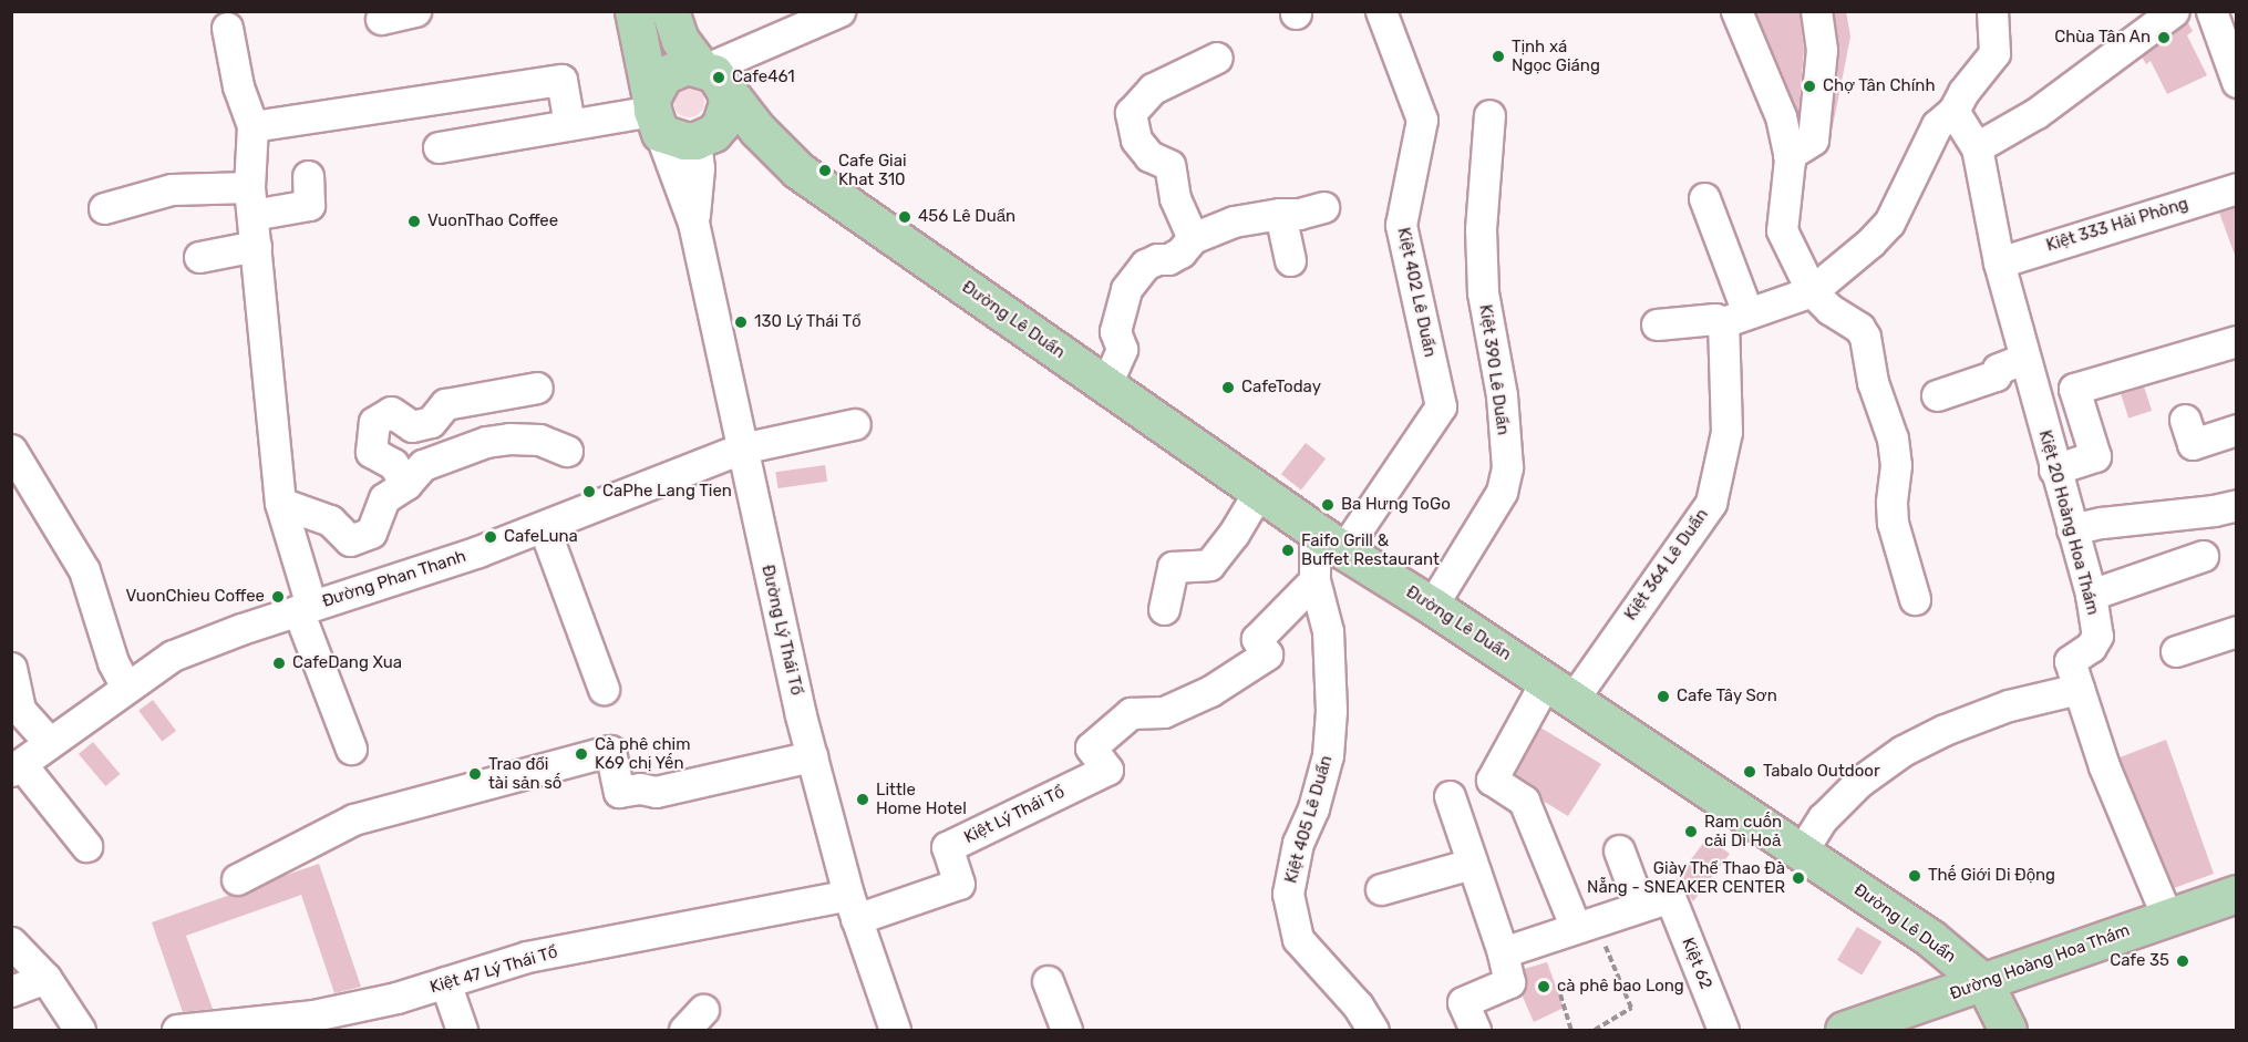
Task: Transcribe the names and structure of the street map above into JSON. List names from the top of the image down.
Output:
{
  "streets": {
    "main road": ["Đường Lê Duẩn", "Đường Hoàng Hoa Thám"],
    "street": [
      "Kiệt 333 Hải Phòng",
      "Kiệt 402 Lê Duẩn",
      "Kiệt 390 Lê Duẩn",
      "Kiệt 20 Hoàng Hoa Thám",
      "Kiệt 364 Lê Duẩn",
      "Đường Phan Thanh",
      "Đường Lý Thái Tổ",
      "Kiệt Lý Thái Tổ",
      "Kiệt 405 Lê Duẩn",
      "Kiệt 62",
      "Kiệt 47 Lý Thái Tổ"
    ]
  },
  "crossings": [
    ["Kiệt 333 Hải Phòng", "Kiệt 20 Hoàng Hoa Thám"],
    ["Kiệt 402 Lê Duẩn", "Đường Lê Duẩn"],
    ["Đường Lê Duẩn", "Kiệt 390 Lê Duẩn"],
    ["Đường Lê Duẩn", "Kiệt 364 Lê Duẩn"],
    ["Đường Lê Duẩn", "Đường Lý Thái Tổ"],
    ["Đường Lê Duẩn", "Kiệt 405 Lê Duẩn"],
    ["Đường Lê Duẩn", "Đường Hoàng Hoa Thám"],
    ["Kiệt 20 Hoàng Hoa Thám", "Đường Hoàng Hoa Thám"],
    ["Đường Phan Thanh", "Đường Lý Thái Tổ"],
    ["Đường Lý Thái Tổ", "Kiệt Lý Thái Tổ"],
    ["Đường Lý Thái Tổ", "Kiệt 47 Lý Thái Tổ"],
    ["Kiệt Lý Thái Tổ", "Kiệt 405 Lê Duẩn"],
    ["Kiệt Lý Thái Tổ", "Kiệt 47 Lý Thái Tổ"]
  ],
  "places": [
    "Chùa Tân An",
    "Tịnh xá Ngọc Giáng",
    "Cafe461",
    "Chợ Tân Chính",
    "Cafe Giai Khat 310",
    "456 Lê Duẩn",
    "VuonThao Coffee",
    "130 Lý Thái Tổ",
    "CafeToday",
    "CaPhe Lang Tien",
    "Ba Hưng ToGo",
    "CafeLuna",
    "Faifo Grill & Buffet Restaurant",
    "VuonChieu Coffee",
    "CafeDang Xua",
    "Cafe Tây Sơn",
    "Cà phê chim K69 chị Yến",
    "Tabalo Outdoor",
    "Trao đổi tài sản số",
    "Little Home Hotel",
    "Ram cuốn cải Dì Hoả",
    "Thế Giới Di Động",
    "Giày Thể Thao Đà Nẵng - SNEAKER CENTER",
    "Cafe 35",
    "cà phê bao Long"
  ]
}
